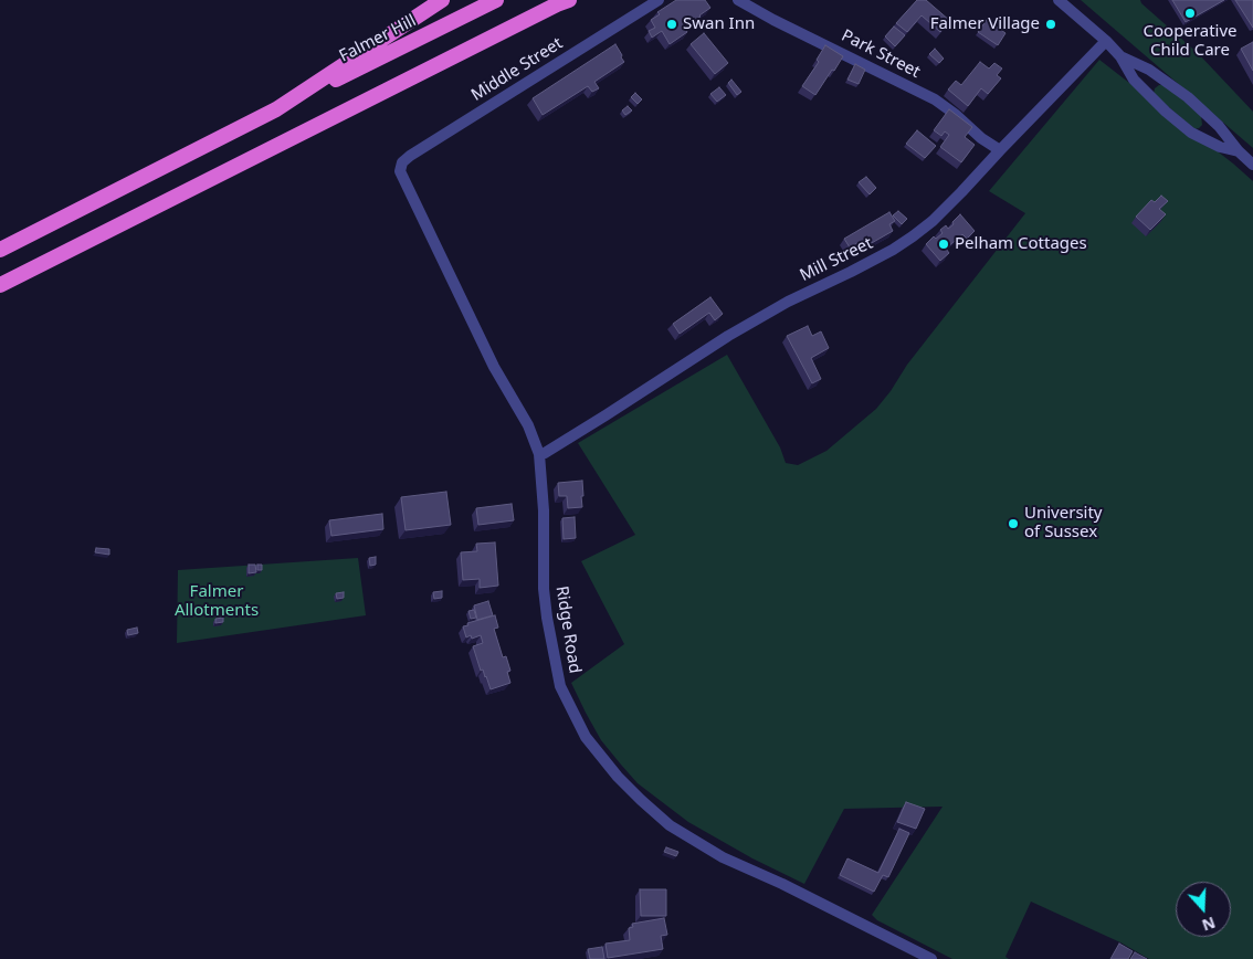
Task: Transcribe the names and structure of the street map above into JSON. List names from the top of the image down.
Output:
{
  "streets": {
    "highway": ["Falmer Hill"],
    "street": [
      "Park Street",
      "Middle Street",
      "Mill Street",
      "Ridge Road"
    ]
  },
  "crossings": [
    ["Park Street", "Mill Street"],
    ["Middle Street", "Ridge Road"],
    ["Mill Street", "Ridge Road"]
  ],
  "parks": ["Falmer Allotments"],
  "places": [
    "Cooperative Child Care",
    "Swan Inn",
    "Falmer Village",
    "Pelham Cottages",
    "University of Sussex"
  ],
  "north": "bottom"
}
